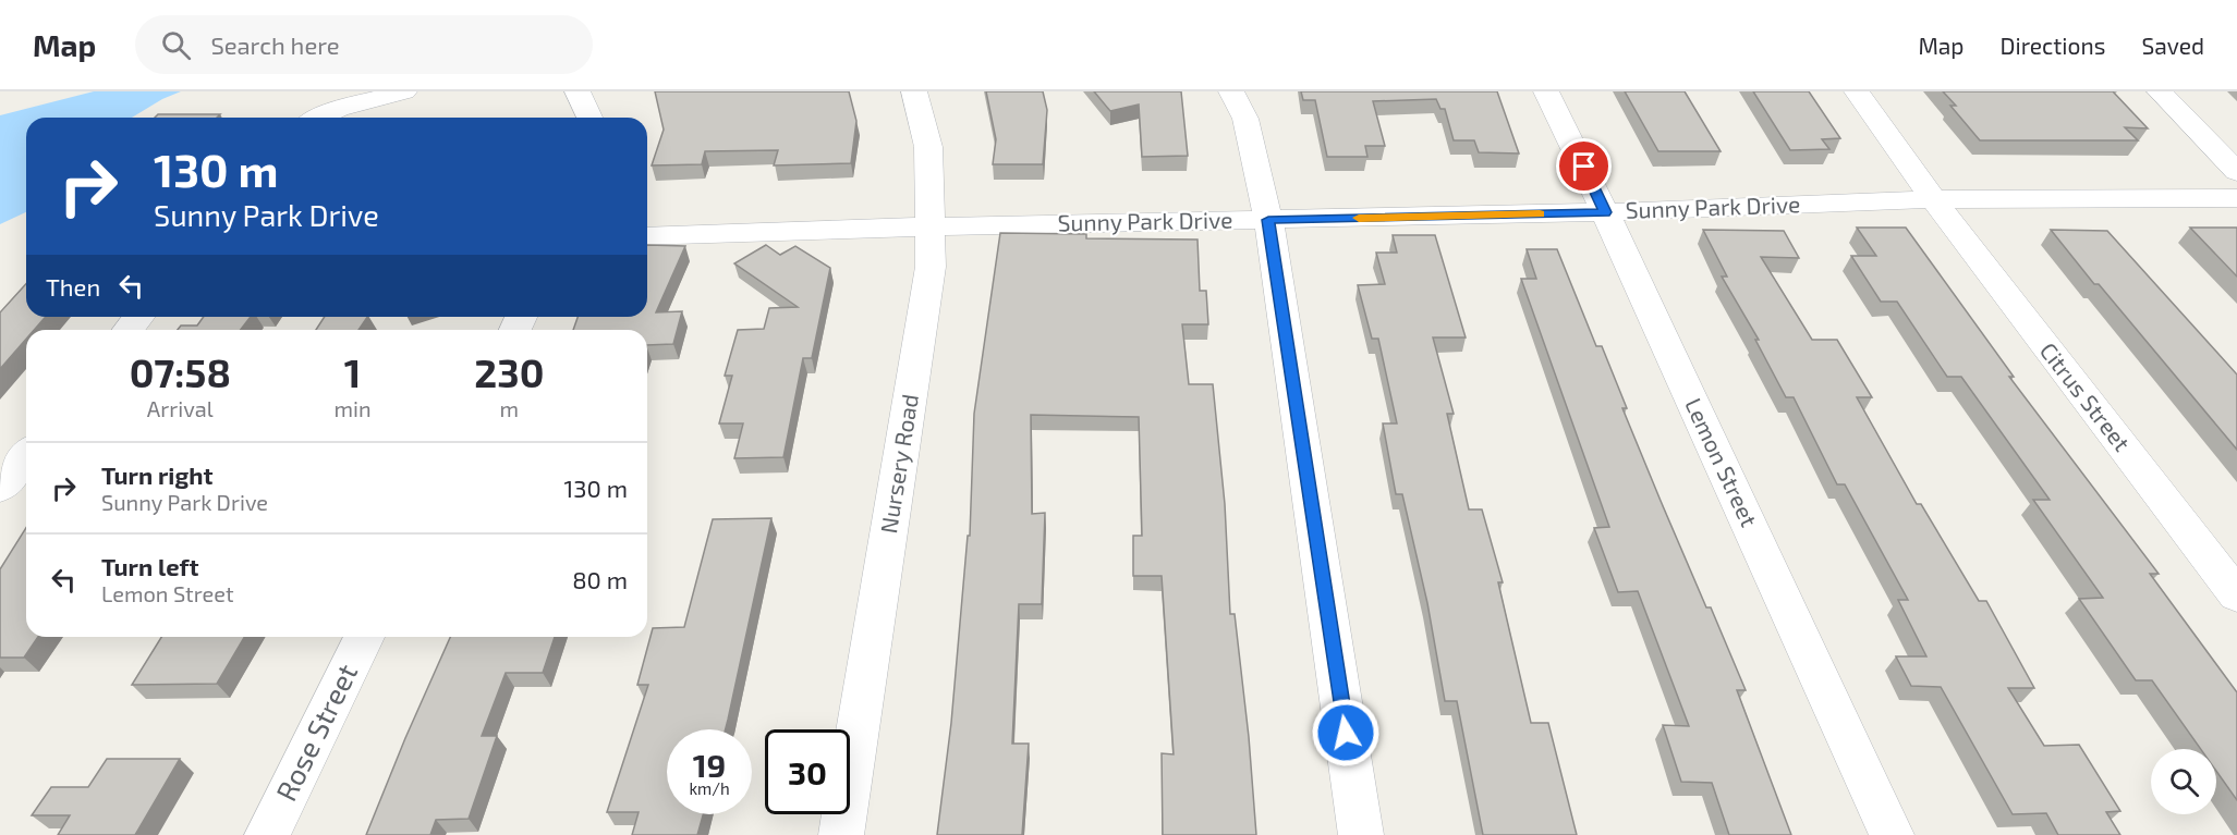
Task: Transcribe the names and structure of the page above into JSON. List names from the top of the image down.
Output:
{
  "streets": {
    "street": [
      "Sunny Park Drive",
      "Citrus Street",
      "Lemon Street",
      "Nursery Road",
      "Rose Street"
    ]
  },
  "crossings": [
    ["Sunny Park Drive", "Citrus Street"],
    ["Sunny Park Drive", "Lemon Street"],
    ["Sunny Park Drive", "Nursery Road"]
  ],
  "page": {
    "header": "Map",
    "search": "Search here",
    "nav": ["Map", "Directions", "Saved"],
    "turn": ["130 m", "Sunny Park Drive"],
    "then": "Then",
    "eta": [
      "07:58",
      "Arrival",
      "1",
      "min",
      "230",
      "m"
    ],
    "list": [
      {
        "name": "Turn right",
        "note": "Sunny Park Drive",
        "value": "130 m"
      },
      {
        "name": "Turn left",
        "note": "Lemon Street",
        "value": "80 m"
      }
    ],
    "speed": "19 km/h",
    "limit": "30"
  }
}
